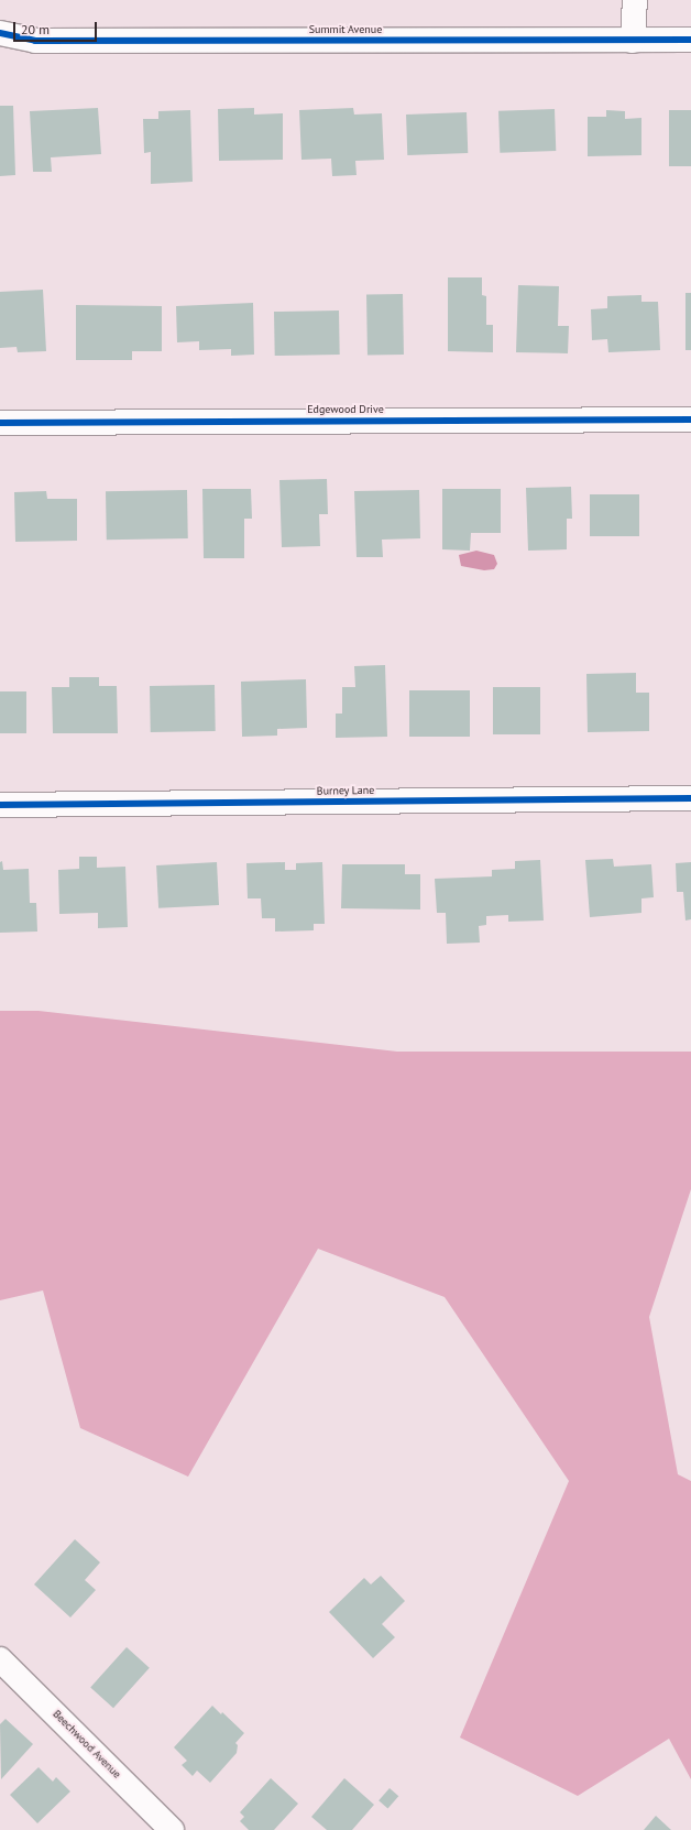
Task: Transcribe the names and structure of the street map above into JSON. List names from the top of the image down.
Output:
{
  "streets": {
    "street": [
      "Summit Avenue",
      "Edgewood Drive",
      "Burney Lane",
      "Beechwood Avenue"
    ]
  },
  "scale_bar": "20 m"
}
